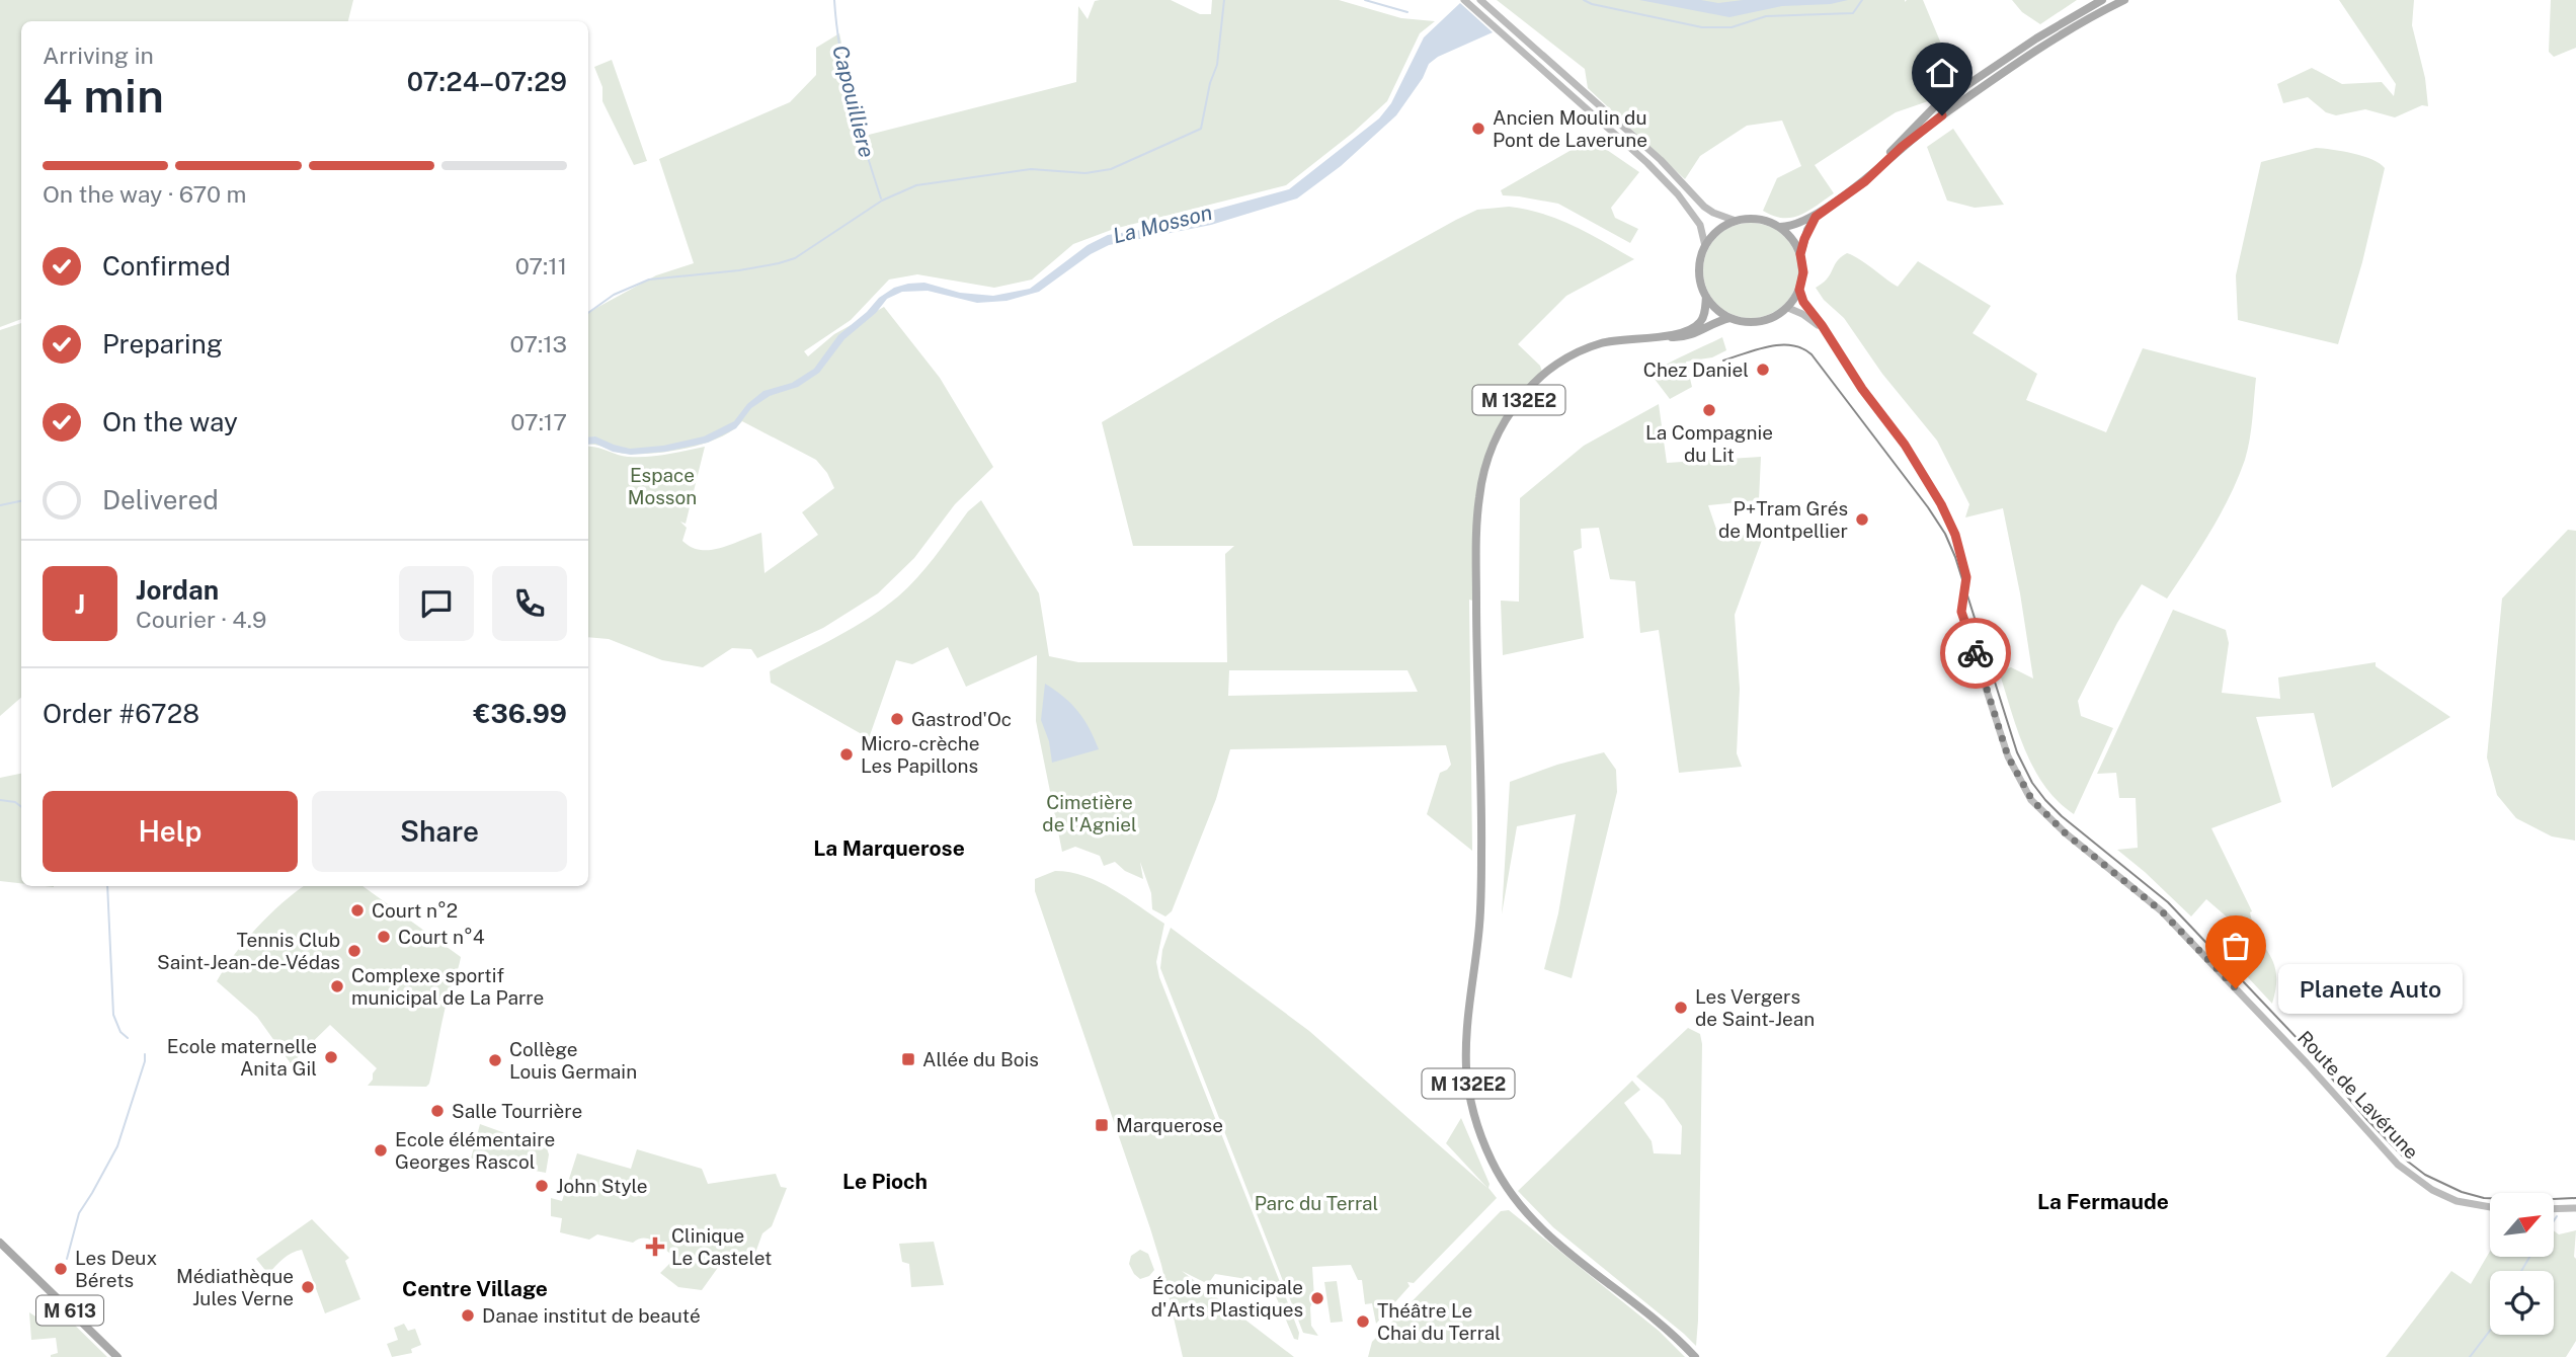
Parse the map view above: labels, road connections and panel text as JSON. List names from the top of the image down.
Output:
{
  "streets": {
    "main road": ["M 132E2", "Route de Lavérune", "M 613"]
  },
  "crossings": [
    ["M 132E2", "Route de Lavérune"]
  ],
  "districts": [
    "La Marquerose",
    "Le Pioch",
    "La Fermaude",
    "Centre Village"
  ],
  "water": ["Capouilliere", "La Mosson"],
  "parks": ["Espace Mosson", "Cimetière de l'Agniel", "Parc du Terral"],
  "places": {
    "other": [
      "Ancien Moulin du Pont de Laverune",
      "Chez Daniel",
      "La Compagnie du Lit",
      "P+Tram Grés de Montpellier",
      "Gastrod'Oc",
      "Micro-crèche Les Papillons",
      "Court n°2",
      "Court n°4",
      "Tennis Club Saint-Jean-de-Védas",
      "Complexe sportif municipal de La Parre",
      "Planete Auto",
      "Les Vergers de Saint-Jean",
      "Ecole maternelle Anita Gil",
      "Collège Louis Germain",
      "Salle Tourrière",
      "Ecole élémentaire Georges Rascol",
      "John Style",
      "Les Deux Bérets",
      "Médiathèque Jules Verne",
      "École municipale d'Arts Plastiques",
      "Danae institut de beauté",
      "Théâtre Le Chai du Terral"
    ],
    "transit": ["Allée du Bois", "Marquerose"],
    "health": ["Clinique Le Castelet"]
  },
  "north": "top right",
  "page": {
    "heading": ["4 min", "Arriving in", "07:24–07:29"],
    "panel": [
      "Jordan",
      "Courier · 4.9",
      "Order #6728",
      "€36.99"
    ],
    "bar": "On the way · 670 m",
    "list": [
      ["Confirmed", "07:11"],
      ["Preparing", "07:13"],
      ["On the way", "07:17"],
      "Delivered"
    ],
    "round": "J",
    "buttons": ["Help", "Share"],
    "bubble": "Planete Auto"
  }
}
